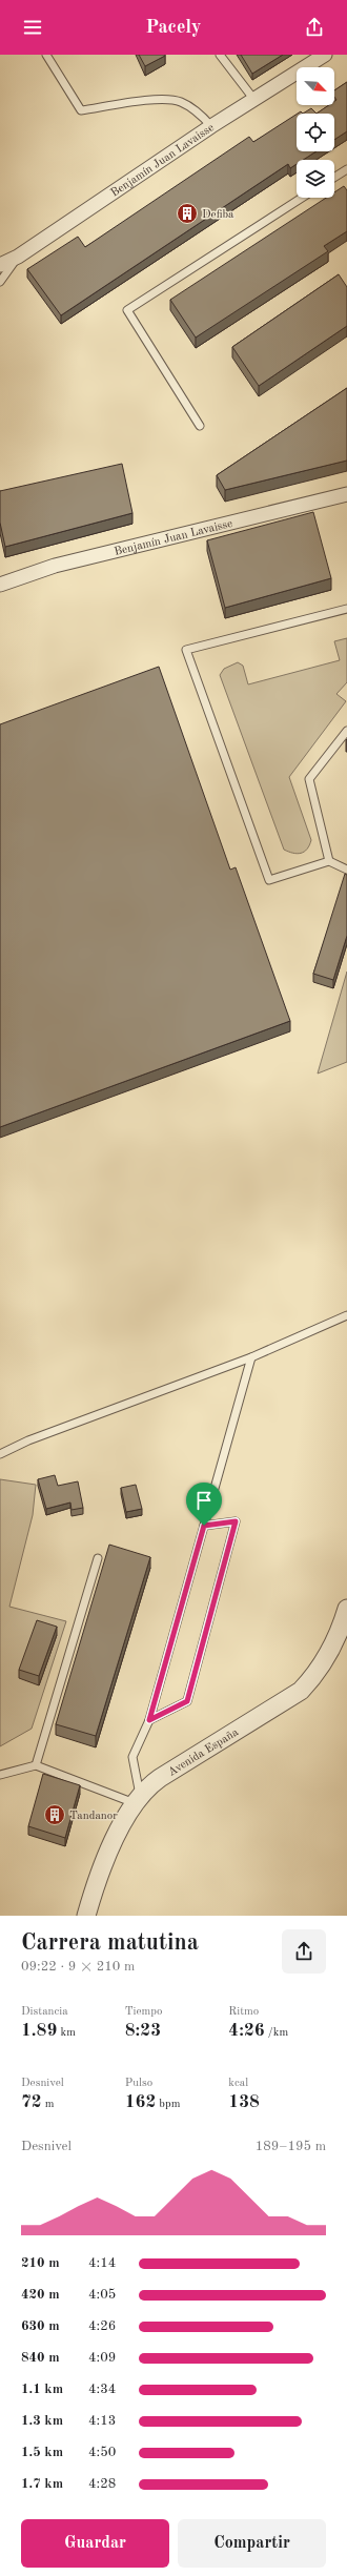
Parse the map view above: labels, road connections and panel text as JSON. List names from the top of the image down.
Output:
{
  "streets": {
    "street": ["Benjamín Juan Lavaisse", "Avenida España"]
  },
  "places": {
    "building": ["Defiba", "Tandanor"]
  },
  "north": "bottom right",
  "page": {
    "header": "Pacely",
    "heading": ["Carrera matutina", "09:22 · 9 × 210 m"],
    "stats": [
      ["Distancia", "1.89 km"],
      ["Tiempo", "8:23"],
      ["Ritmo", "4:26 /km"],
      ["Desnivel", "72 m"],
      ["Pulso", "162 bpm"],
      ["kcal", "138"]
    ],
    "chart": ["Desnivel", "189–195 m"],
    "list": [
      {
        "name": "210 m",
        "note": "4:14"
      },
      {
        "name": "420 m",
        "note": "4:05"
      },
      {
        "name": "630 m",
        "note": "4:26"
      },
      {
        "name": "840 m",
        "note": "4:09"
      },
      {
        "name": "1.1 km",
        "note": "4:34"
      },
      {
        "name": "1.3 km",
        "note": "4:13"
      },
      {
        "name": "1.5 km",
        "note": "4:50"
      },
      {
        "name": "1.7 km",
        "note": "4:28"
      }
    ],
    "buttons": ["Guardar", "Compartir"]
  }
}
